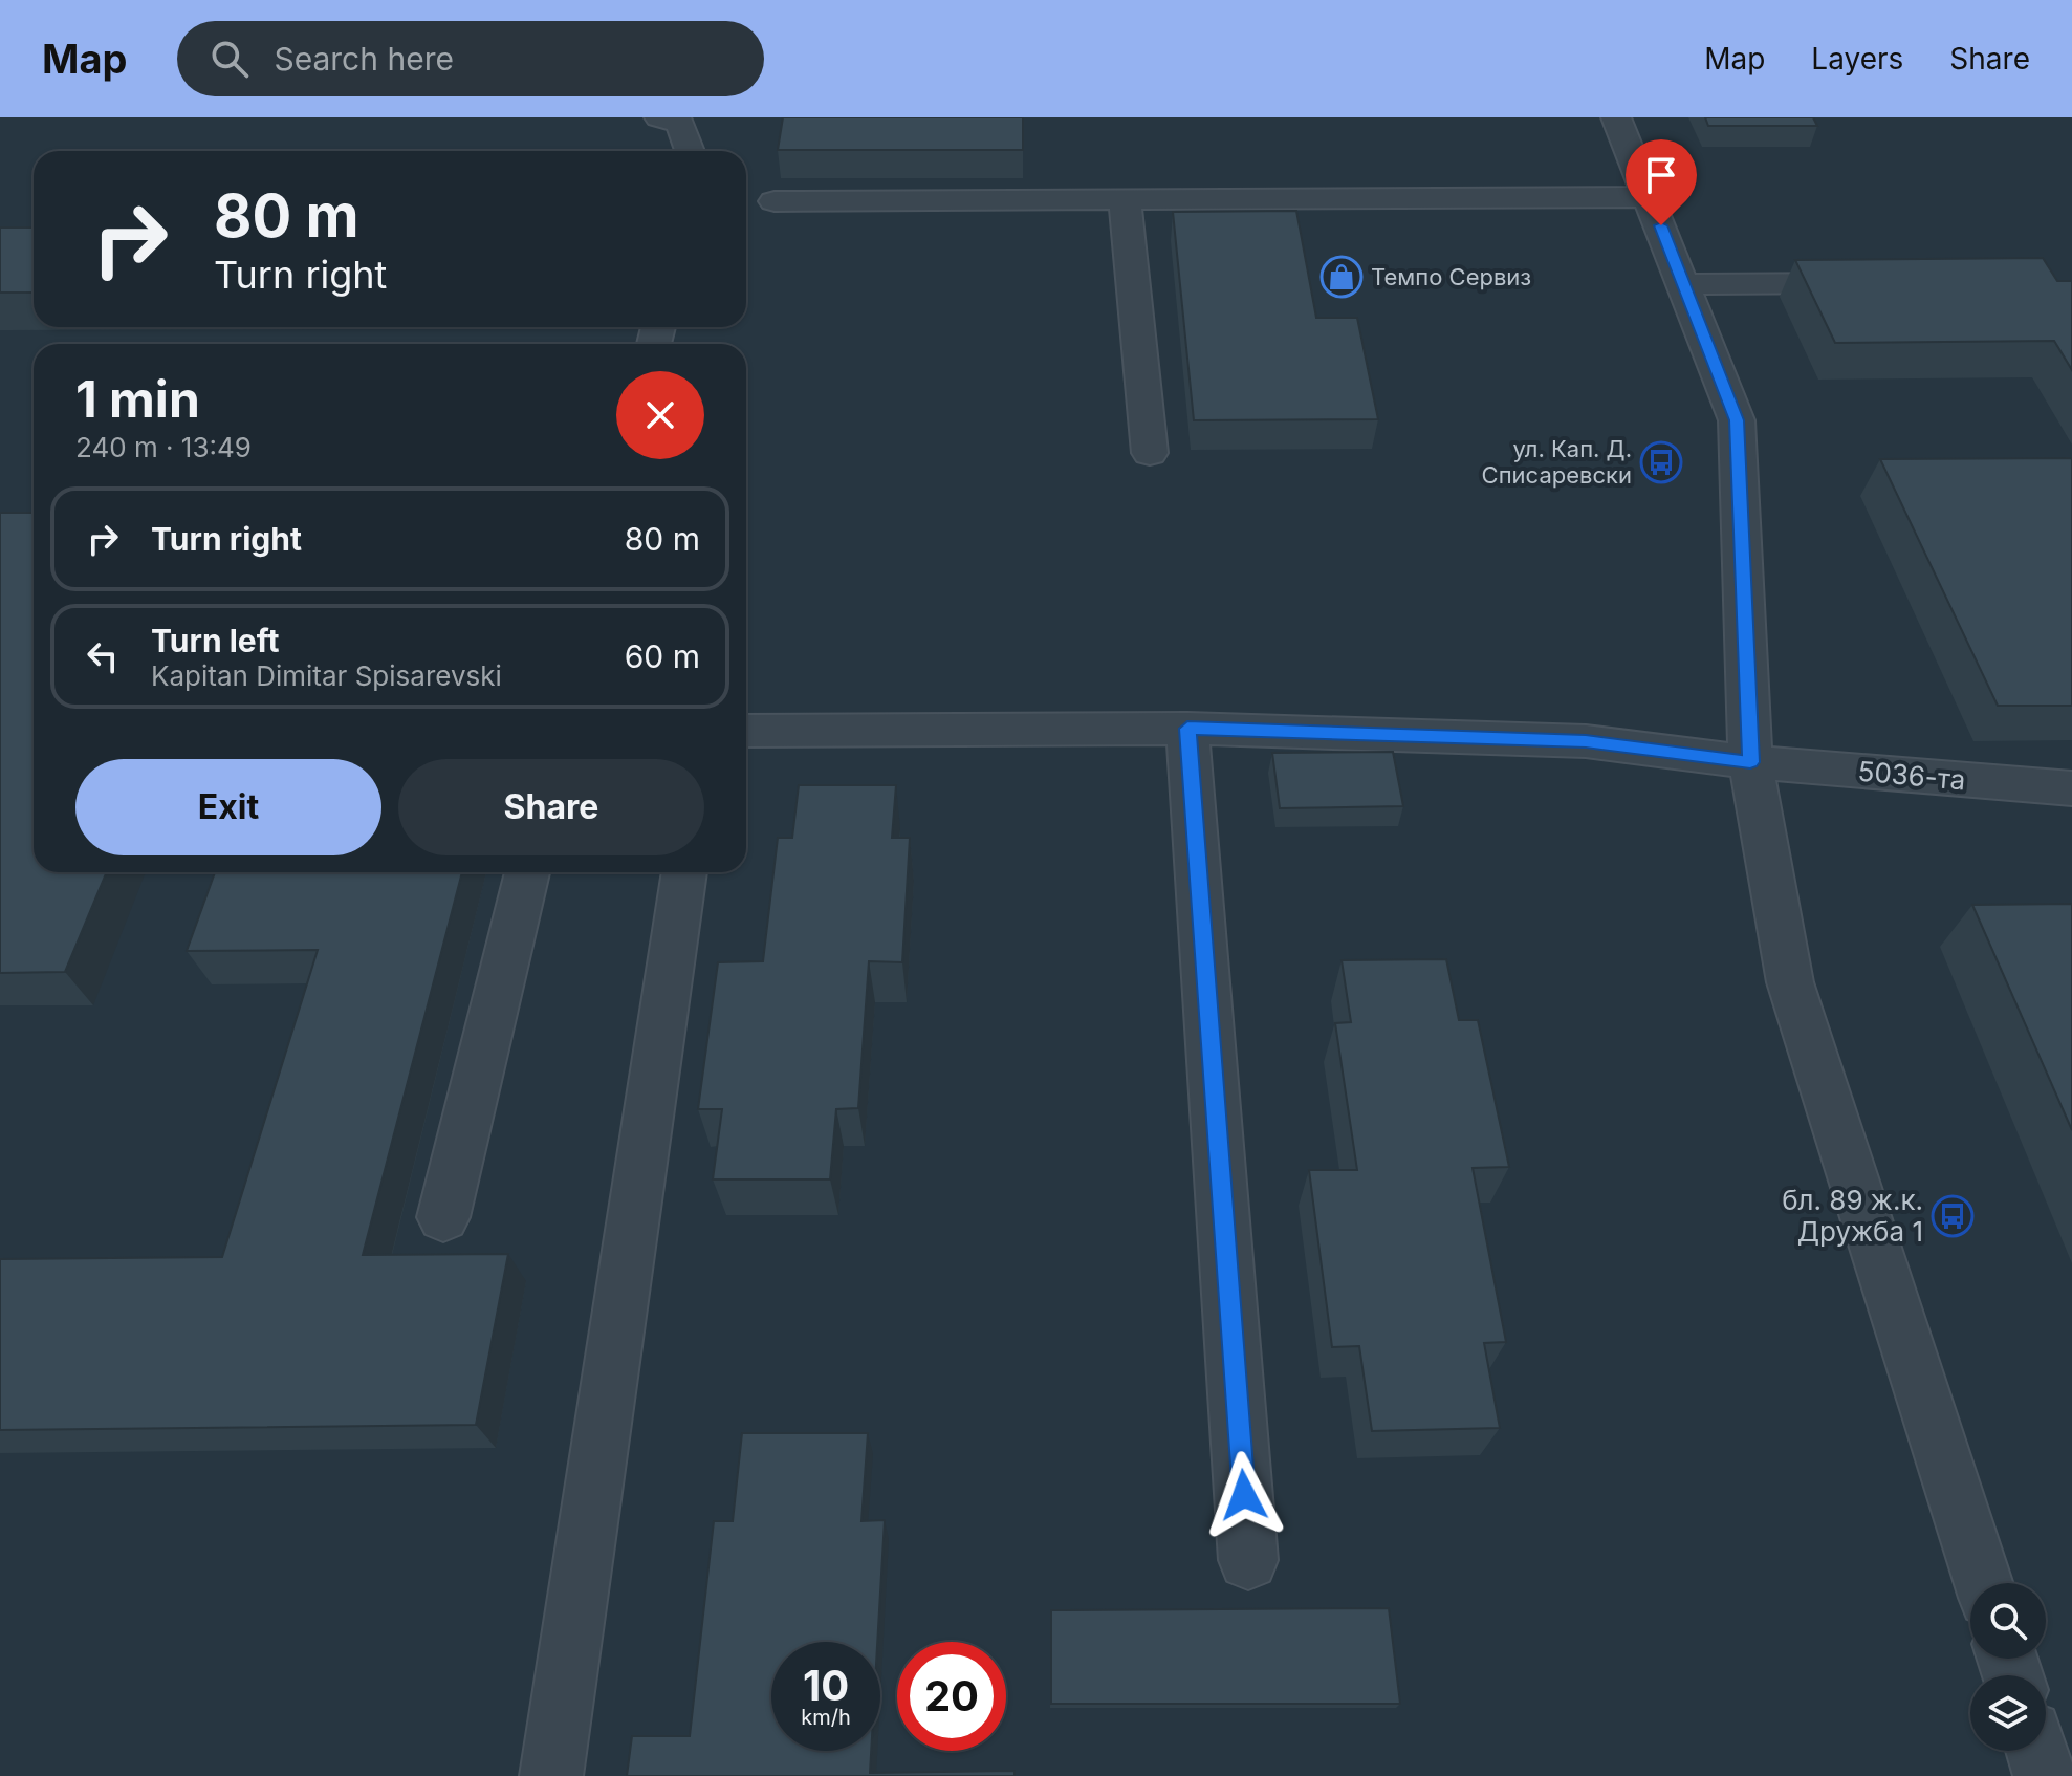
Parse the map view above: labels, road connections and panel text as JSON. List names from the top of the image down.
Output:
{
  "streets": {
    "street": ["5036-та"]
  },
  "places": {
    "shop": ["Темпо Сервиз"],
    "bus stop": ["ул. Кап. Д. Списаревски", "бл. 89 ж.к. Дружба 1"]
  },
  "page": {
    "header": "Map",
    "search": "Search here",
    "nav": ["Map", "Layers", "Share"],
    "turn": ["80 m", "Turn right"],
    "heading": ["1 min", "240 m · 13:49"],
    "list": [
      {
        "name": "Turn right",
        "value": "80 m"
      },
      {
        "name": "Turn left",
        "note": "Kapitan Dimitar Spisarevski",
        "value": "60 m"
      }
    ],
    "buttons": ["Exit", "Share"],
    "speed": "10 km/h",
    "limit": "20"
  }
}
